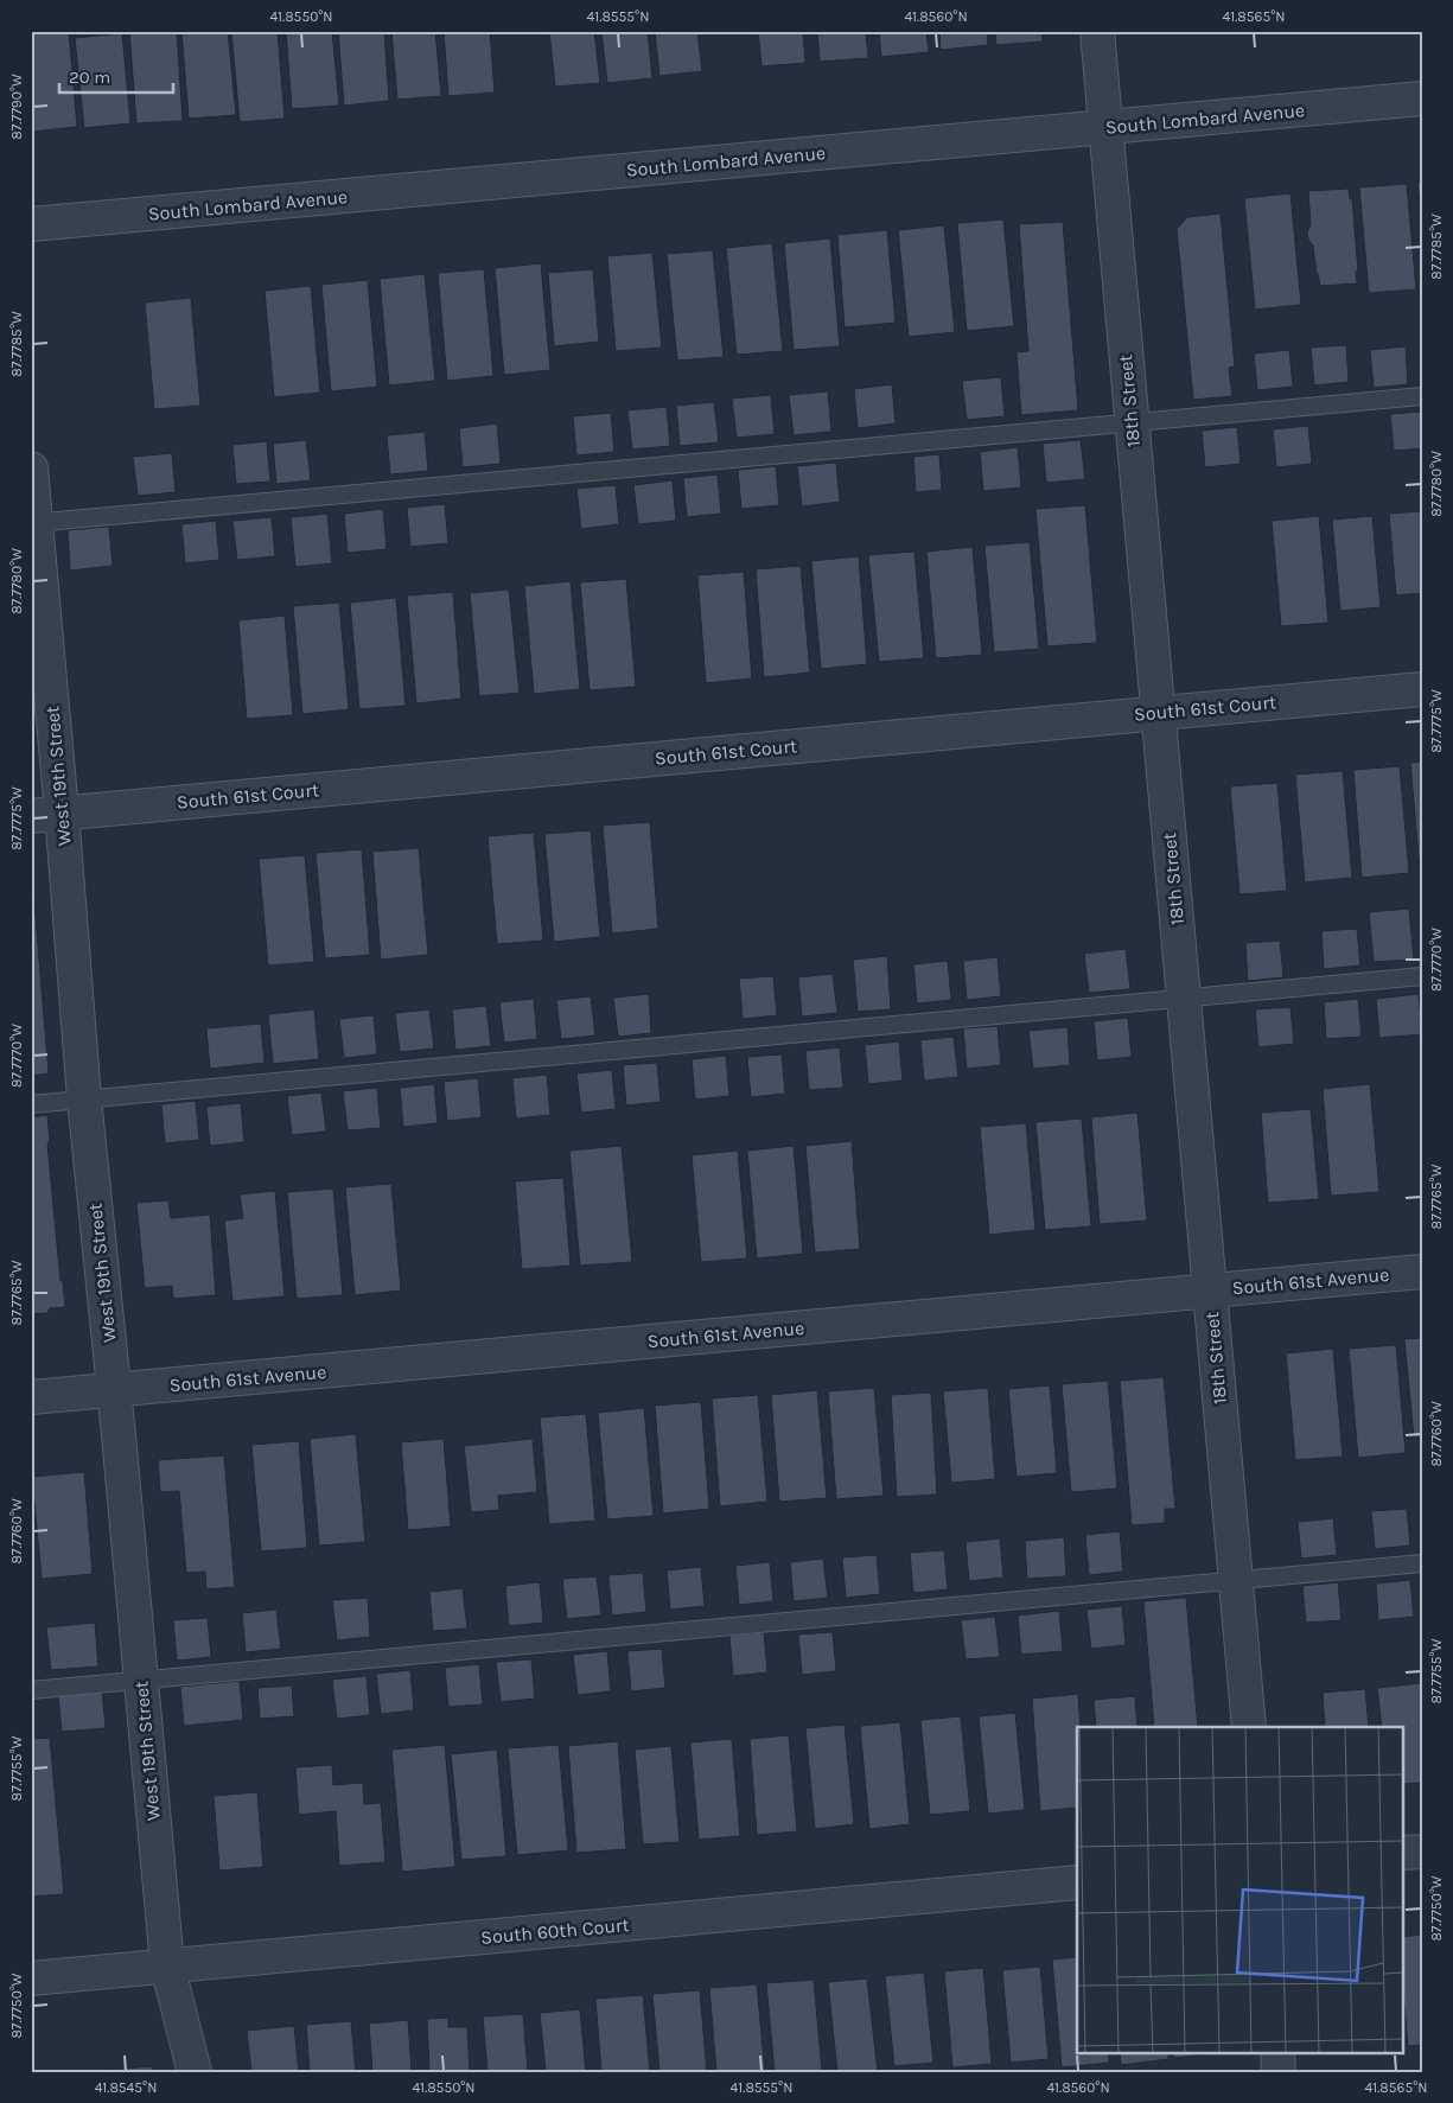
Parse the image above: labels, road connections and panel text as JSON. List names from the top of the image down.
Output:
{
  "streets": {
    "street": [
      "South Lombard Avenue",
      "18th Street",
      "South 61st Court",
      "West 19th Street",
      "South 61st Avenue",
      "South 60th Court"
    ]
  },
  "crossings": [
    ["South Lombard Avenue", "18th Street"],
    ["18th Street", "South 61st Court"],
    ["18th Street", "South 61st Avenue"],
    ["South 61st Court", "West 19th Street"],
    ["West 19th Street", "South 61st Avenue"],
    ["West 19th Street", "South 60th Court"]
  ],
  "scale_bar": "20 m",
  "coordinates": [
    "41.8550°N",
    "41.8555°N",
    "41.8560°N",
    "41.8565°N",
    "87.7790°W",
    "87.7785°W",
    "87.7780°W",
    "87.7775°W",
    "87.7770°W",
    "87.7765°W",
    "87.7760°W",
    "87.7755°W",
    "87.7750°W",
    "41.8545°N"
  ]
}
